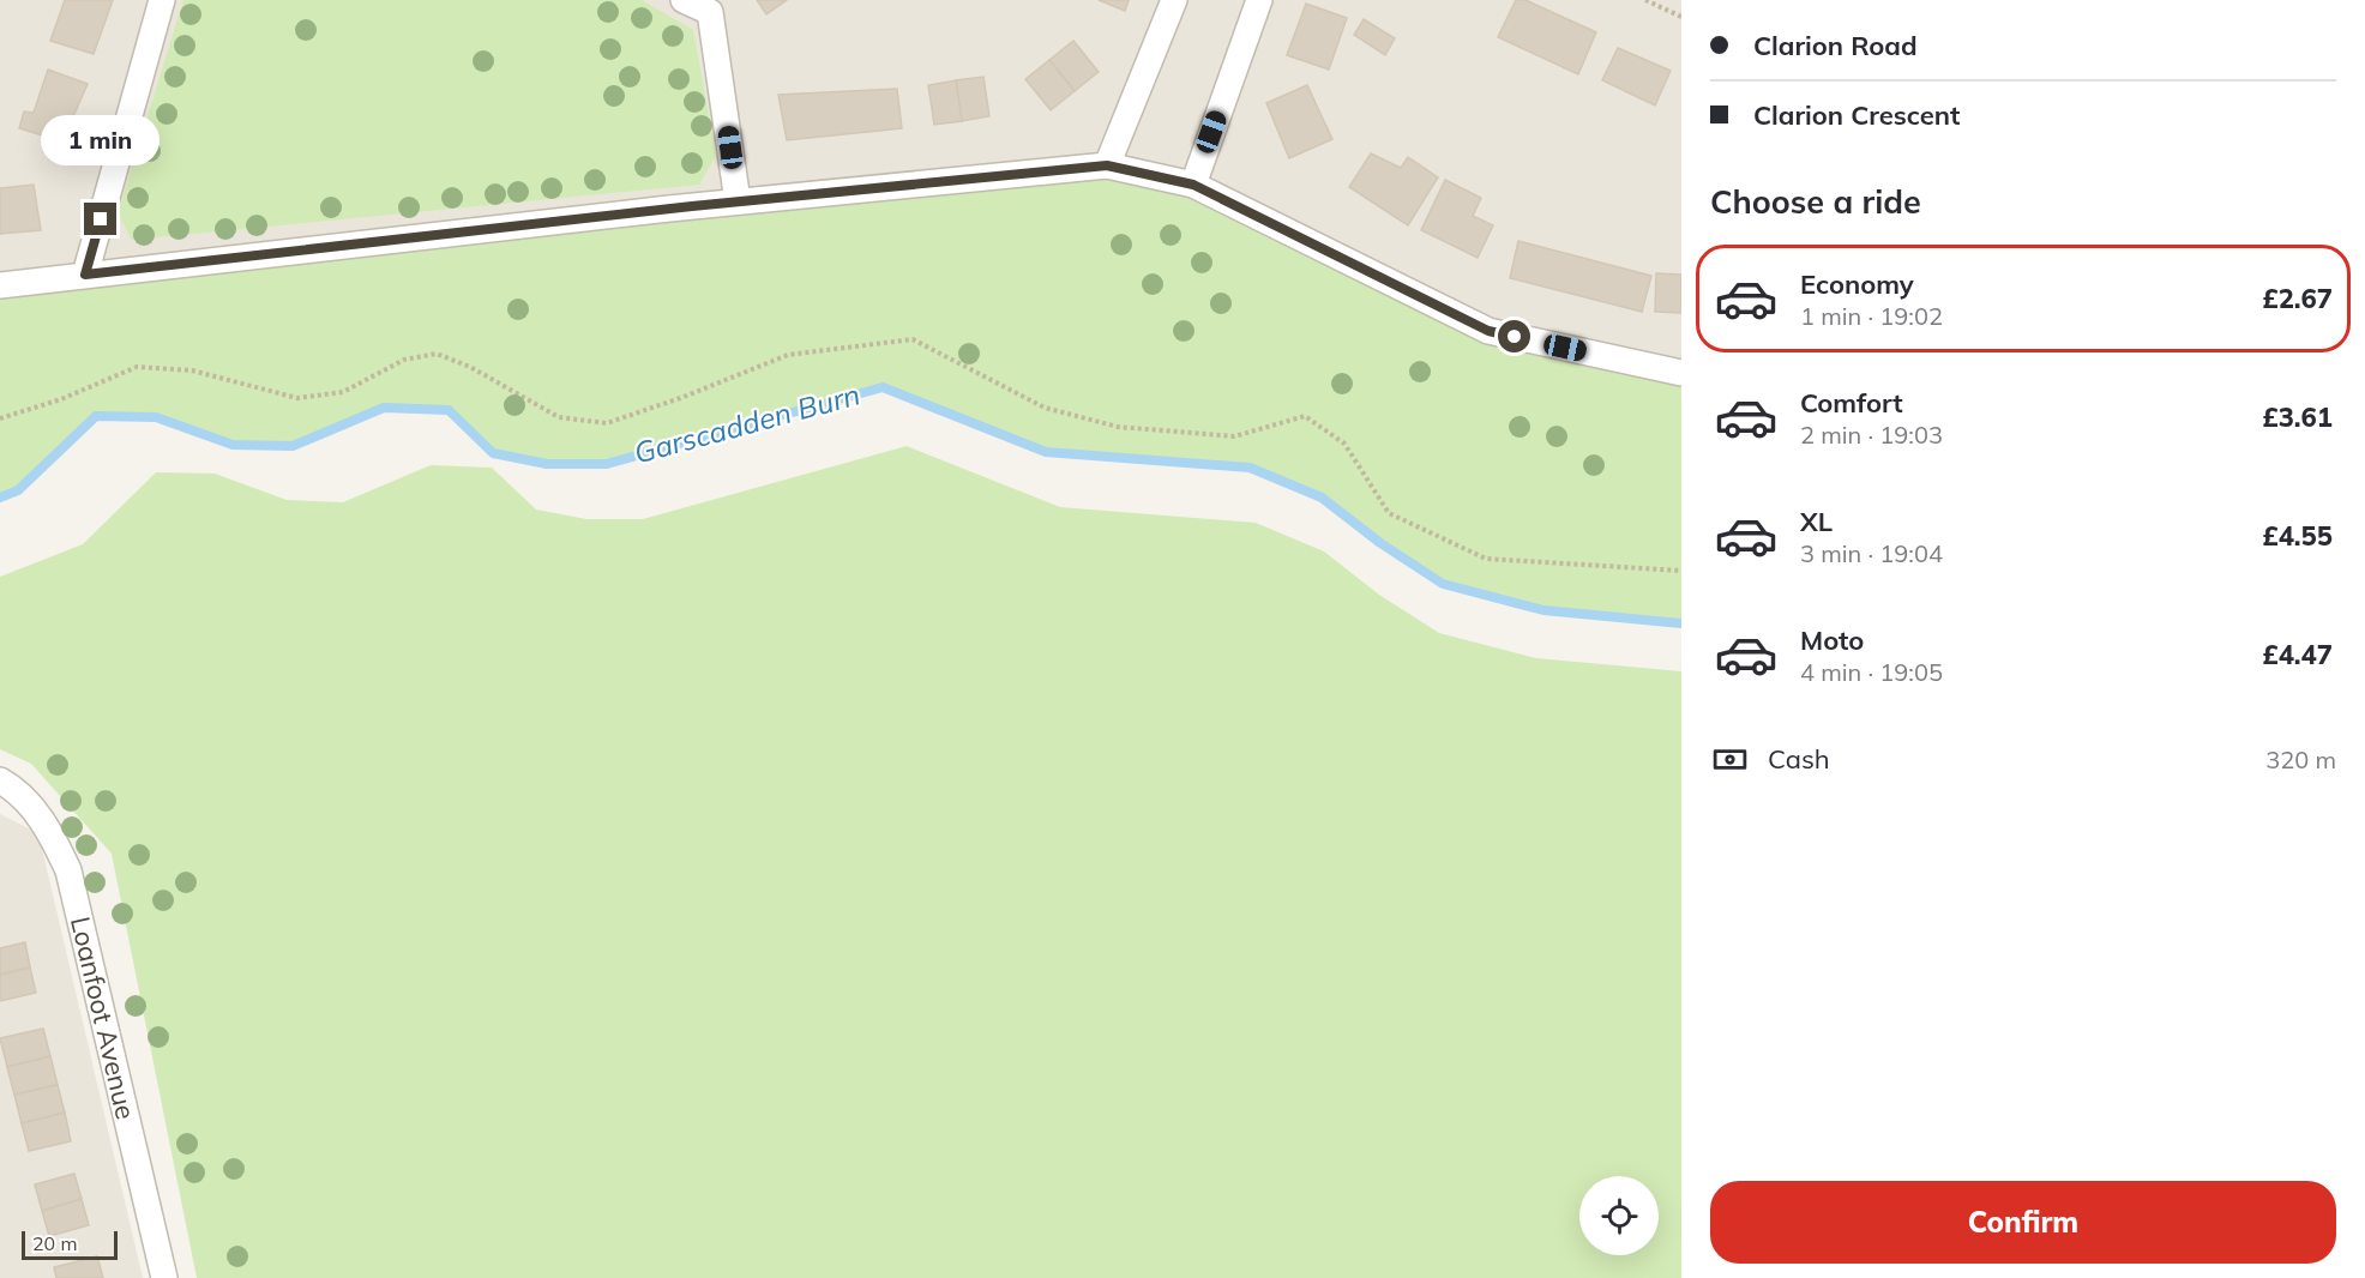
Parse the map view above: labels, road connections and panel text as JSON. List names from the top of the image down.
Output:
{
  "streets": {
    "street": ["Loanfoot Avenue"]
  },
  "water": ["Garscadden Burn"],
  "scale_bar": "20 m",
  "page": {
    "banner": ["Clarion Road", "Clarion Crescent"],
    "bubble": "1 min",
    "heading": "Choose a ride",
    "list": [
      {
        "name": "Economy",
        "note": "1 min · 19:02",
        "value": "£2.67"
      },
      {
        "name": "Comfort",
        "note": "2 min · 19:03",
        "value": "£3.61"
      },
      {
        "name": "XL",
        "note": "3 min · 19:04",
        "value": "£4.55"
      },
      {
        "name": "Moto",
        "note": "4 min · 19:05",
        "value": "£4.47"
      }
    ],
    "pay": ["Cash", "320 m"],
    "buttons": "Confirm",
    "scale": "20 m"
  }
}
